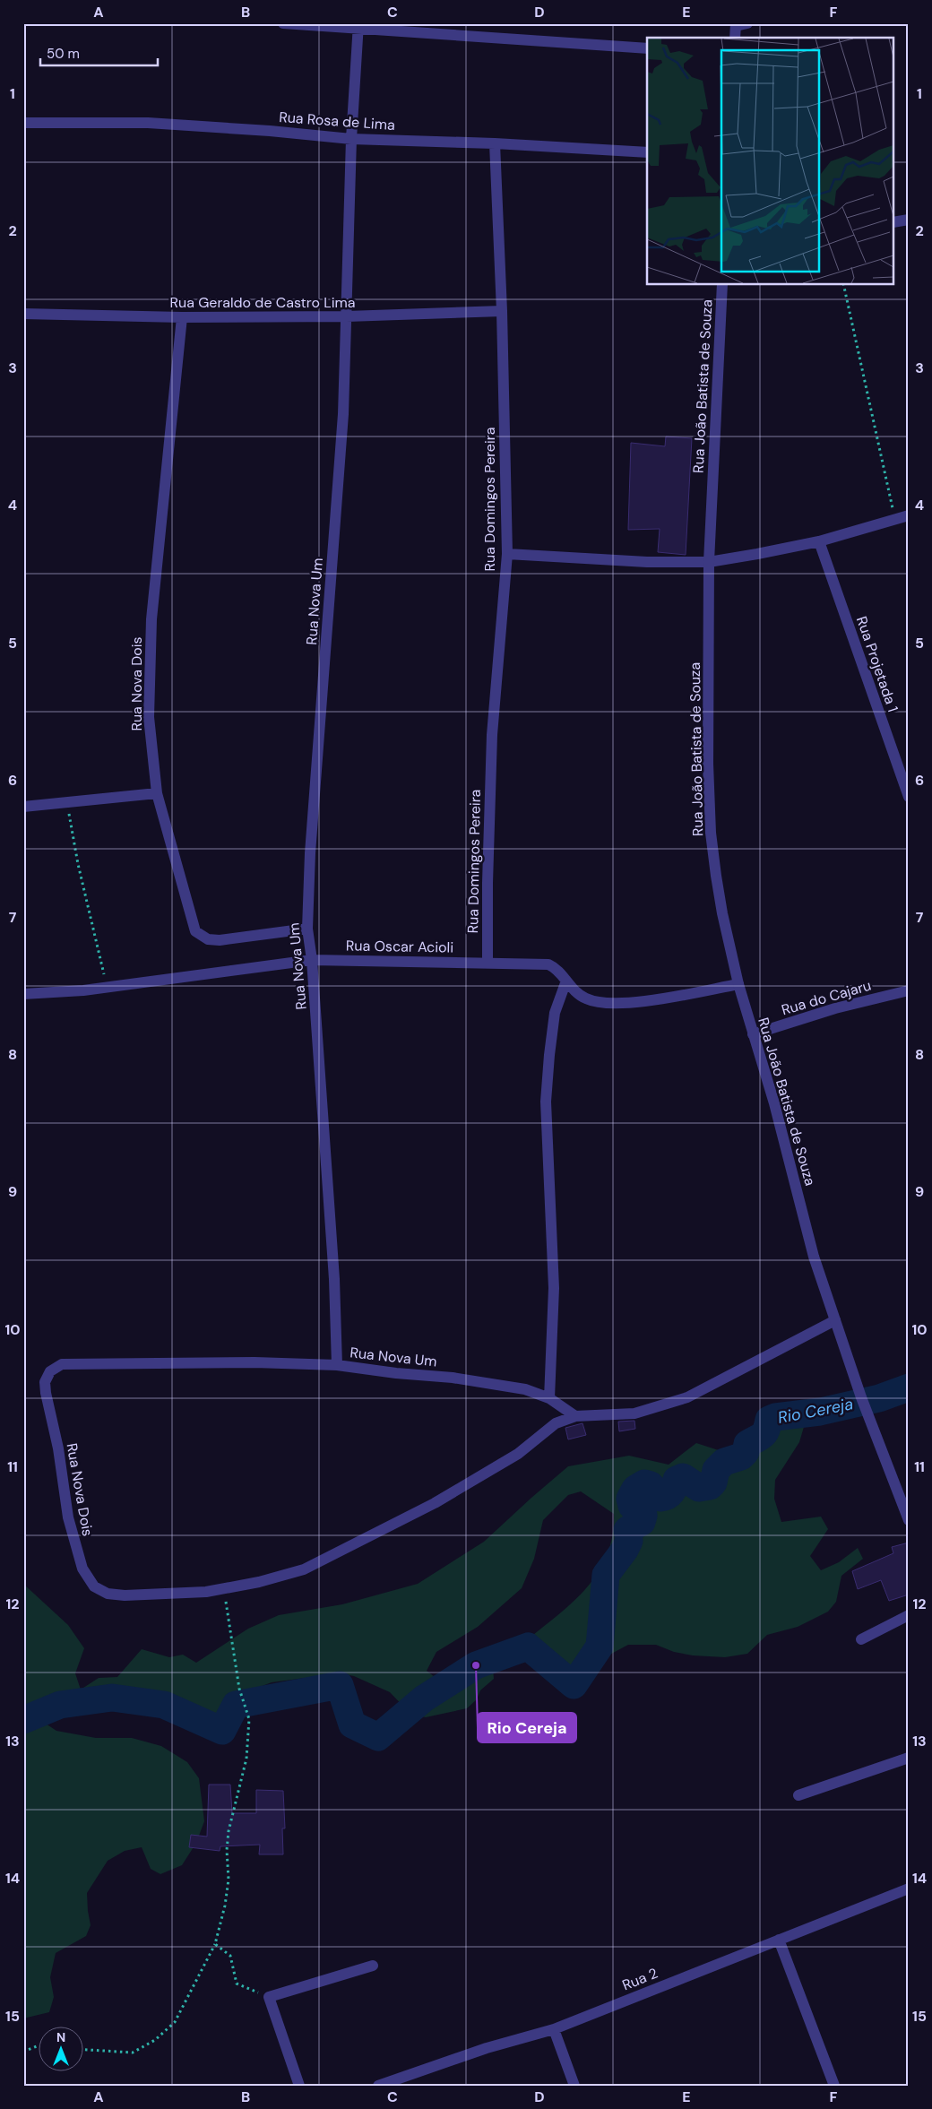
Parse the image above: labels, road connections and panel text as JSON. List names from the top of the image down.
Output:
{
  "streets": {
    "street": [
      "Rua Rosa de Lima",
      "Rua Geraldo de Castro Lima",
      "Rua João Batista de Souza",
      "Rua Domingos Pereira",
      "Rua Nova Um",
      "Rua Projetada 1",
      "Rua Nova Dois",
      "Rua Oscar Acioli",
      "Rua do Cajaru",
      "Rua 2"
    ]
  },
  "crossings": [
    ["Rua Rosa de Lima", "Rua Domingos Pereira"],
    ["Rua Rosa de Lima", "Rua Nova Um"],
    ["Rua Geraldo de Castro Lima", "Rua Domingos Pereira"],
    ["Rua Geraldo de Castro Lima", "Rua Nova Um"],
    ["Rua Geraldo de Castro Lima", "Rua Nova Dois"],
    ["Rua João Batista de Souza", "Rua Oscar Acioli"],
    ["Rua João Batista de Souza", "Rua do Cajaru"],
    ["Rua Domingos Pereira", "Rua Oscar Acioli"],
    ["Rua Nova Um", "Rua Nova Dois"],
    ["Rua Nova Um", "Rua Oscar Acioli"]
  ],
  "water": ["Rio Cereja"],
  "places": ["Rio Cereja"],
  "scale_bar": "50 m",
  "north": "top",
  "grid": {
    "columns": [
      "A",
      "B",
      "C",
      "D",
      "E",
      "F"
    ],
    "rows": [
      "1",
      "2",
      "3",
      "4",
      "5",
      "6",
      "7",
      "8",
      "9",
      "10",
      "11",
      "12",
      "13",
      "14",
      "15"
    ]
  }
}
